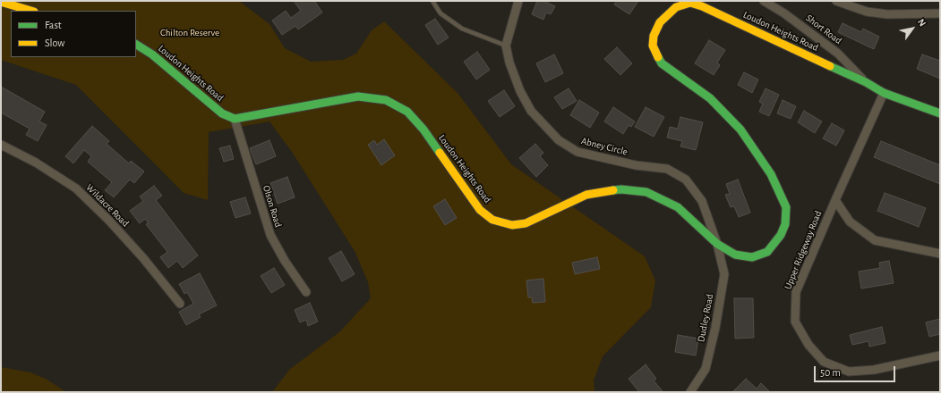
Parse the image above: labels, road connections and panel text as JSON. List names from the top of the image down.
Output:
{
  "streets": {
    "street": [
      "Short Road",
      "Loudon Heights Road",
      "Abney Circle",
      "Wildacre Road",
      "Olson Road",
      "Upper Ridgeway Road",
      "Dudley Road"
    ]
  },
  "crossings": [
    ["Short Road", "Loudon Heights Road"],
    ["Loudon Heights Road", "Abney Circle"],
    ["Loudon Heights Road", "Olson Road"],
    ["Loudon Heights Road", "Upper Ridgeway Road"],
    ["Loudon Heights Road", "Dudley Road"],
    ["Abney Circle", "Dudley Road"]
  ],
  "parks": ["Chilton Reserve"],
  "legend": ["Fast", "Slow"],
  "scale_bar": "50 m",
  "north": "top right"
}
